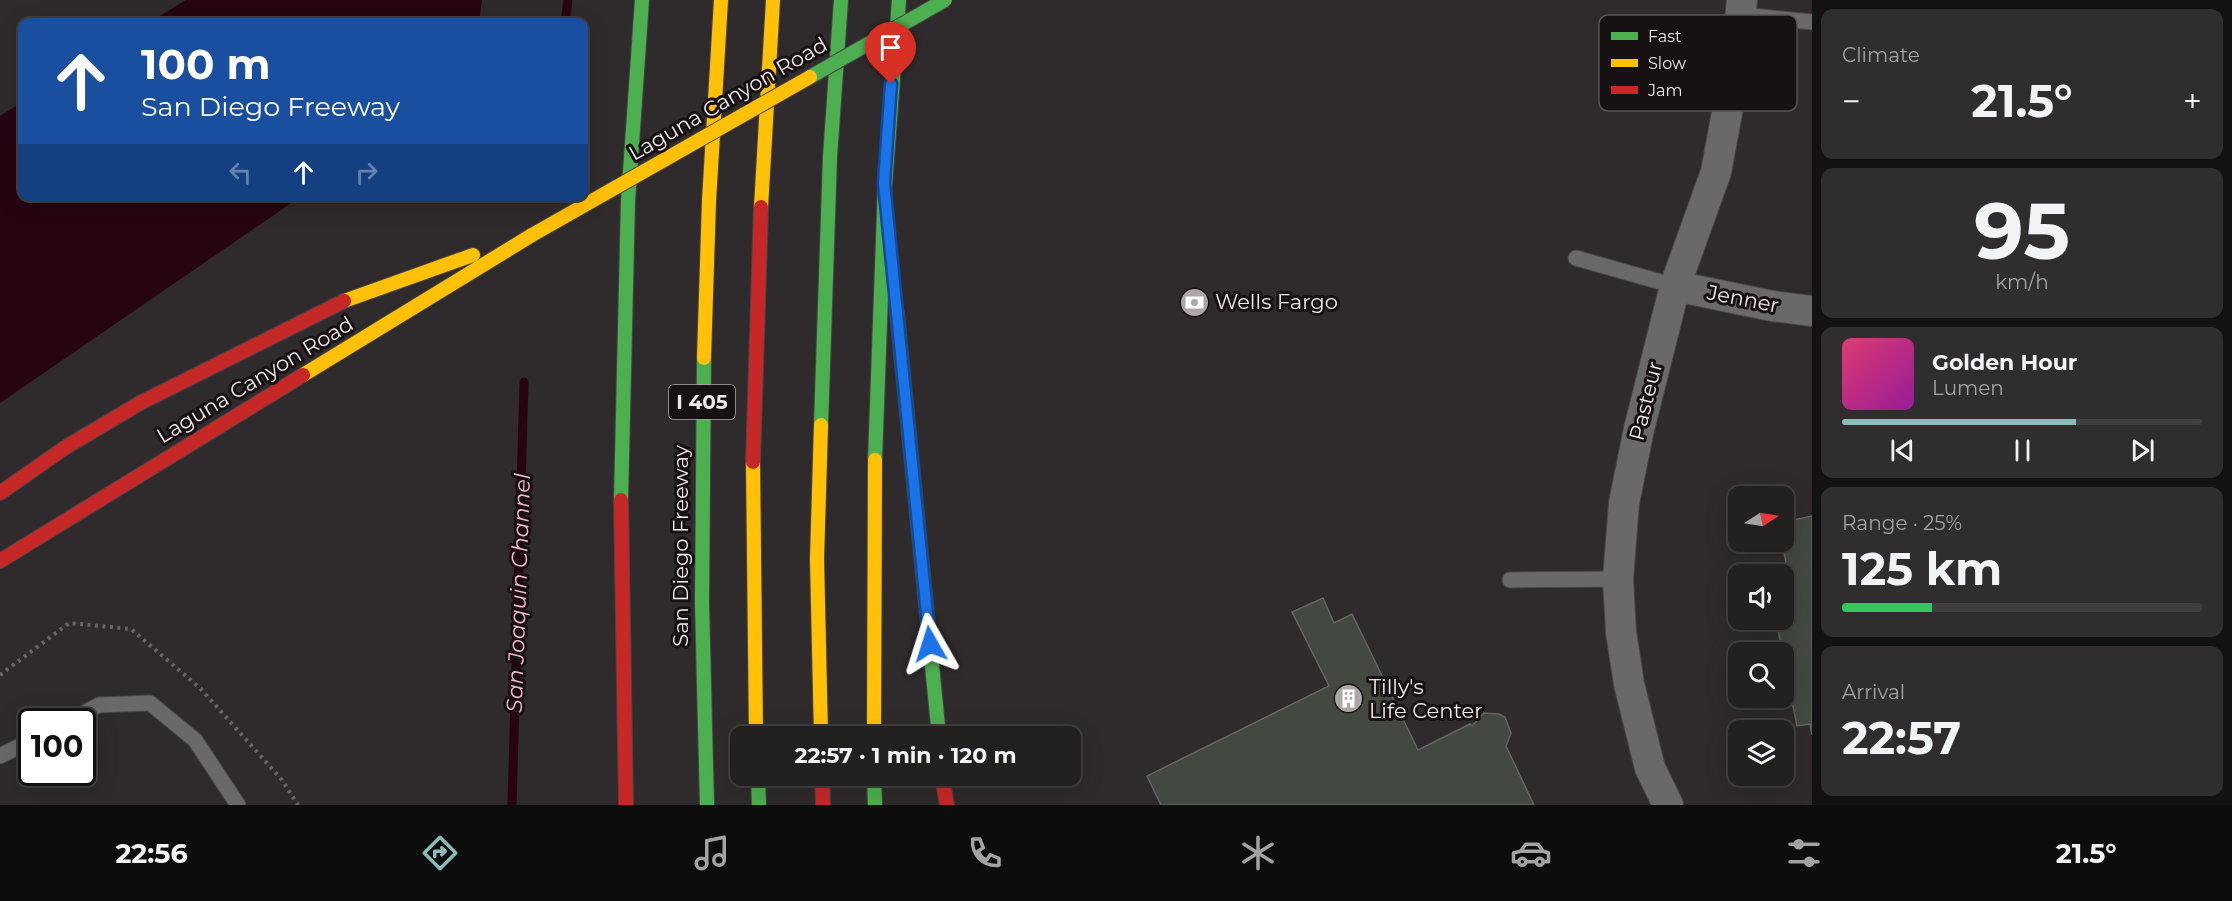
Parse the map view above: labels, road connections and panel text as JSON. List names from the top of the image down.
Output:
{
  "streets": {
    "main road": ["Laguna Canyon Road", "I 405", "San Diego Freeway"],
    "street": ["Jenner", "Pasteur"]
  },
  "crossings": [
    ["Jenner", "Pasteur"]
  ],
  "water": ["San Joaquin Channel"],
  "places": {
    "bank": ["Wells Fargo"],
    "building": ["Tilly's Life Center"]
  },
  "legend": ["Fast", "Slow", "Jam"],
  "north": "right",
  "page": {
    "tile": [
      "Climate",
      ["95", "km/h"],
      ["Range · 25%", "125 km"],
      ["Arrival", "22:57"]
    ],
    "turn": ["100 m", "San Diego Freeway"],
    "heat": ["−", "21.5°", "+"],
    "song": ["Golden Hour", "Lumen"],
    "limit": "100",
    "trip": "22:57 · 1 min · 120 m",
    "tabs": ["22:56", "21.5°"]
  }
}
